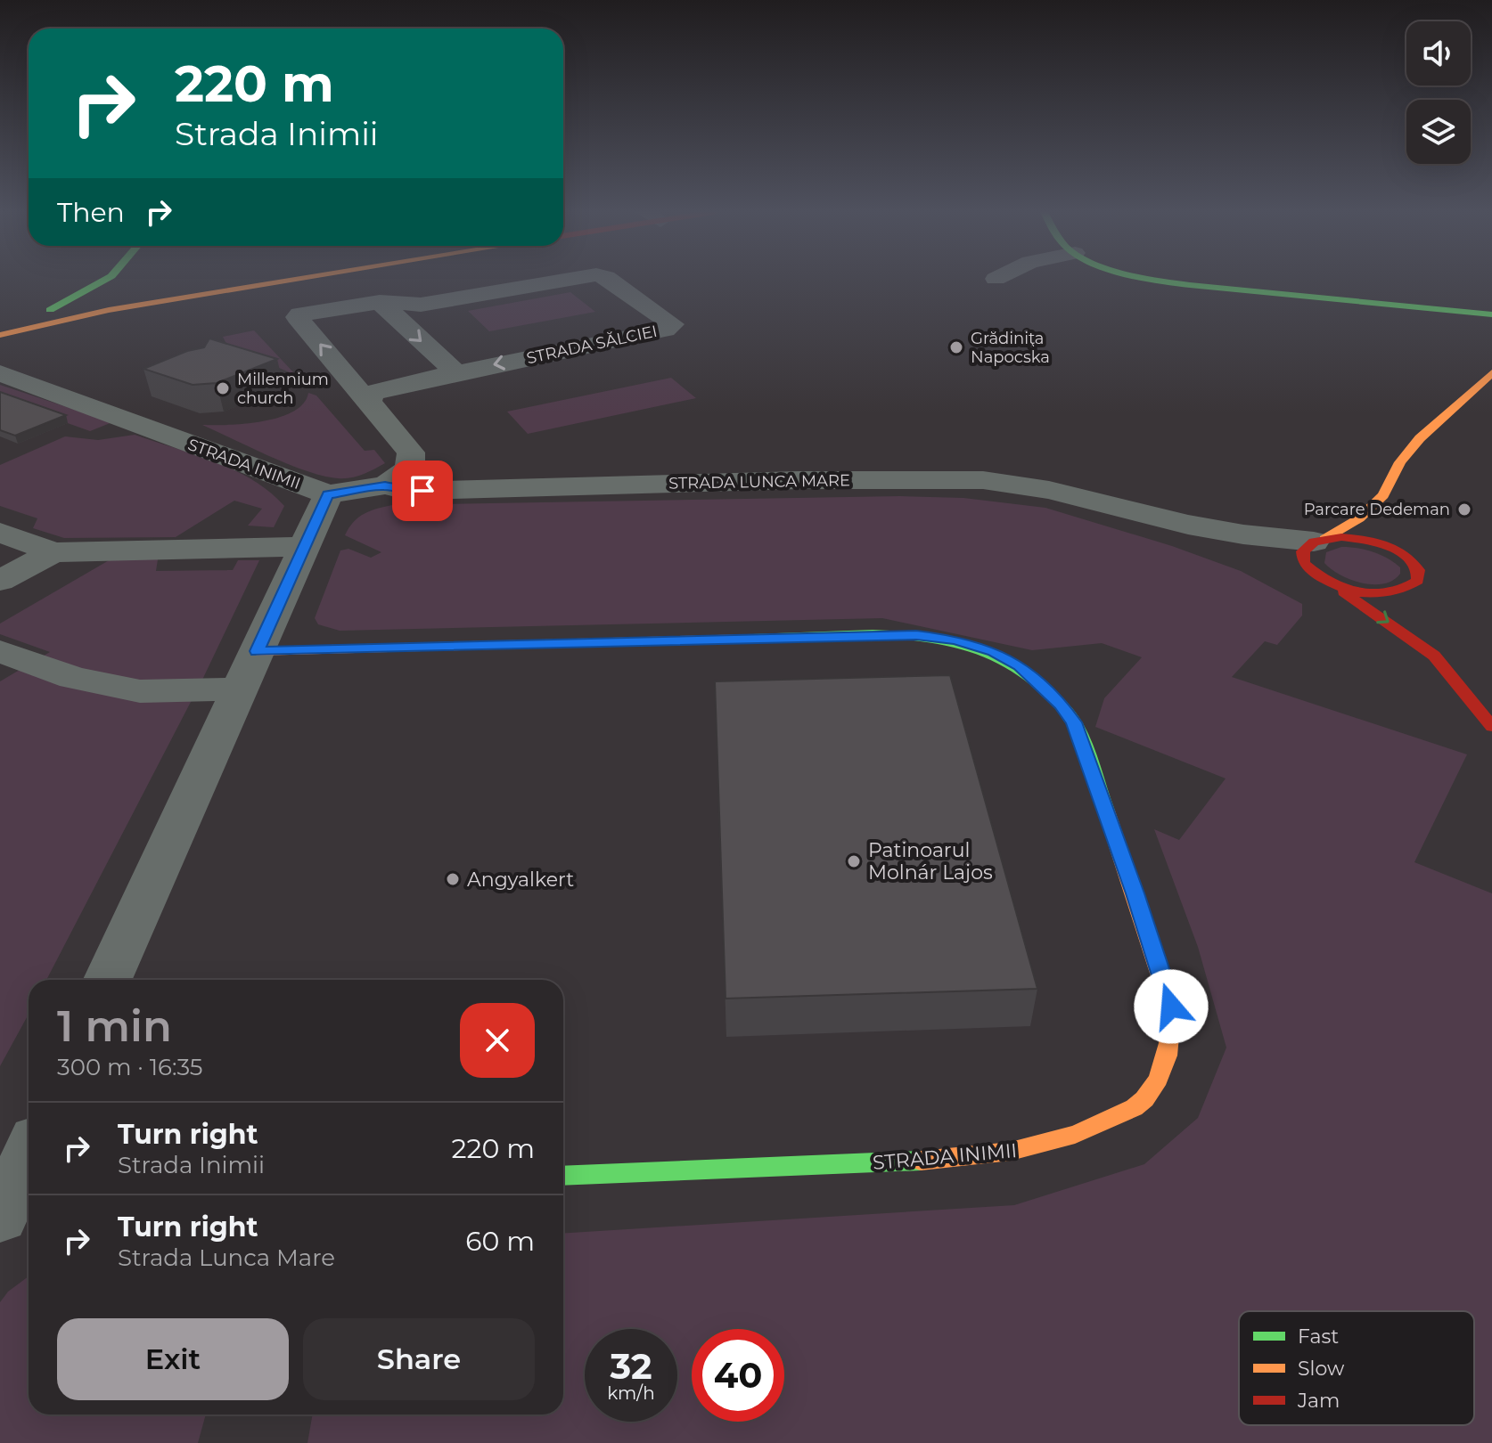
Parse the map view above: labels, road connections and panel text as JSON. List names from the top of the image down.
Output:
{
  "streets": {
    "main road": ["STRADA INIMII", "STRADA LUNCA MARE"],
    "street": ["STRADA SĂLCIEI"]
  },
  "crossings": [
    ["STRADA SĂLCIEI", "STRADA LUNCA MARE"],
    ["STRADA INIMII", "STRADA LUNCA MARE"]
  ],
  "places": [
    "Grădiniţa Napocska",
    "Millennium church",
    "Parcare Dedeman",
    "Patinoarul Molnár Lajos",
    "Angyalkert"
  ],
  "legend": ["Fast", "Slow", "Jam"],
  "page": {
    "turn": ["220 m", "Strada Inimii"],
    "then": "Then",
    "heading": ["1 min", "300 m · 16:35"],
    "list": [
      {
        "name": "Turn right",
        "note": "Strada Inimii",
        "value": "220 m"
      },
      {
        "name": "Turn right",
        "note": "Strada Lunca Mare",
        "value": "60 m"
      }
    ],
    "buttons": ["Exit", "Share"],
    "speed": "32 km/h",
    "limit": "40"
  }
}
